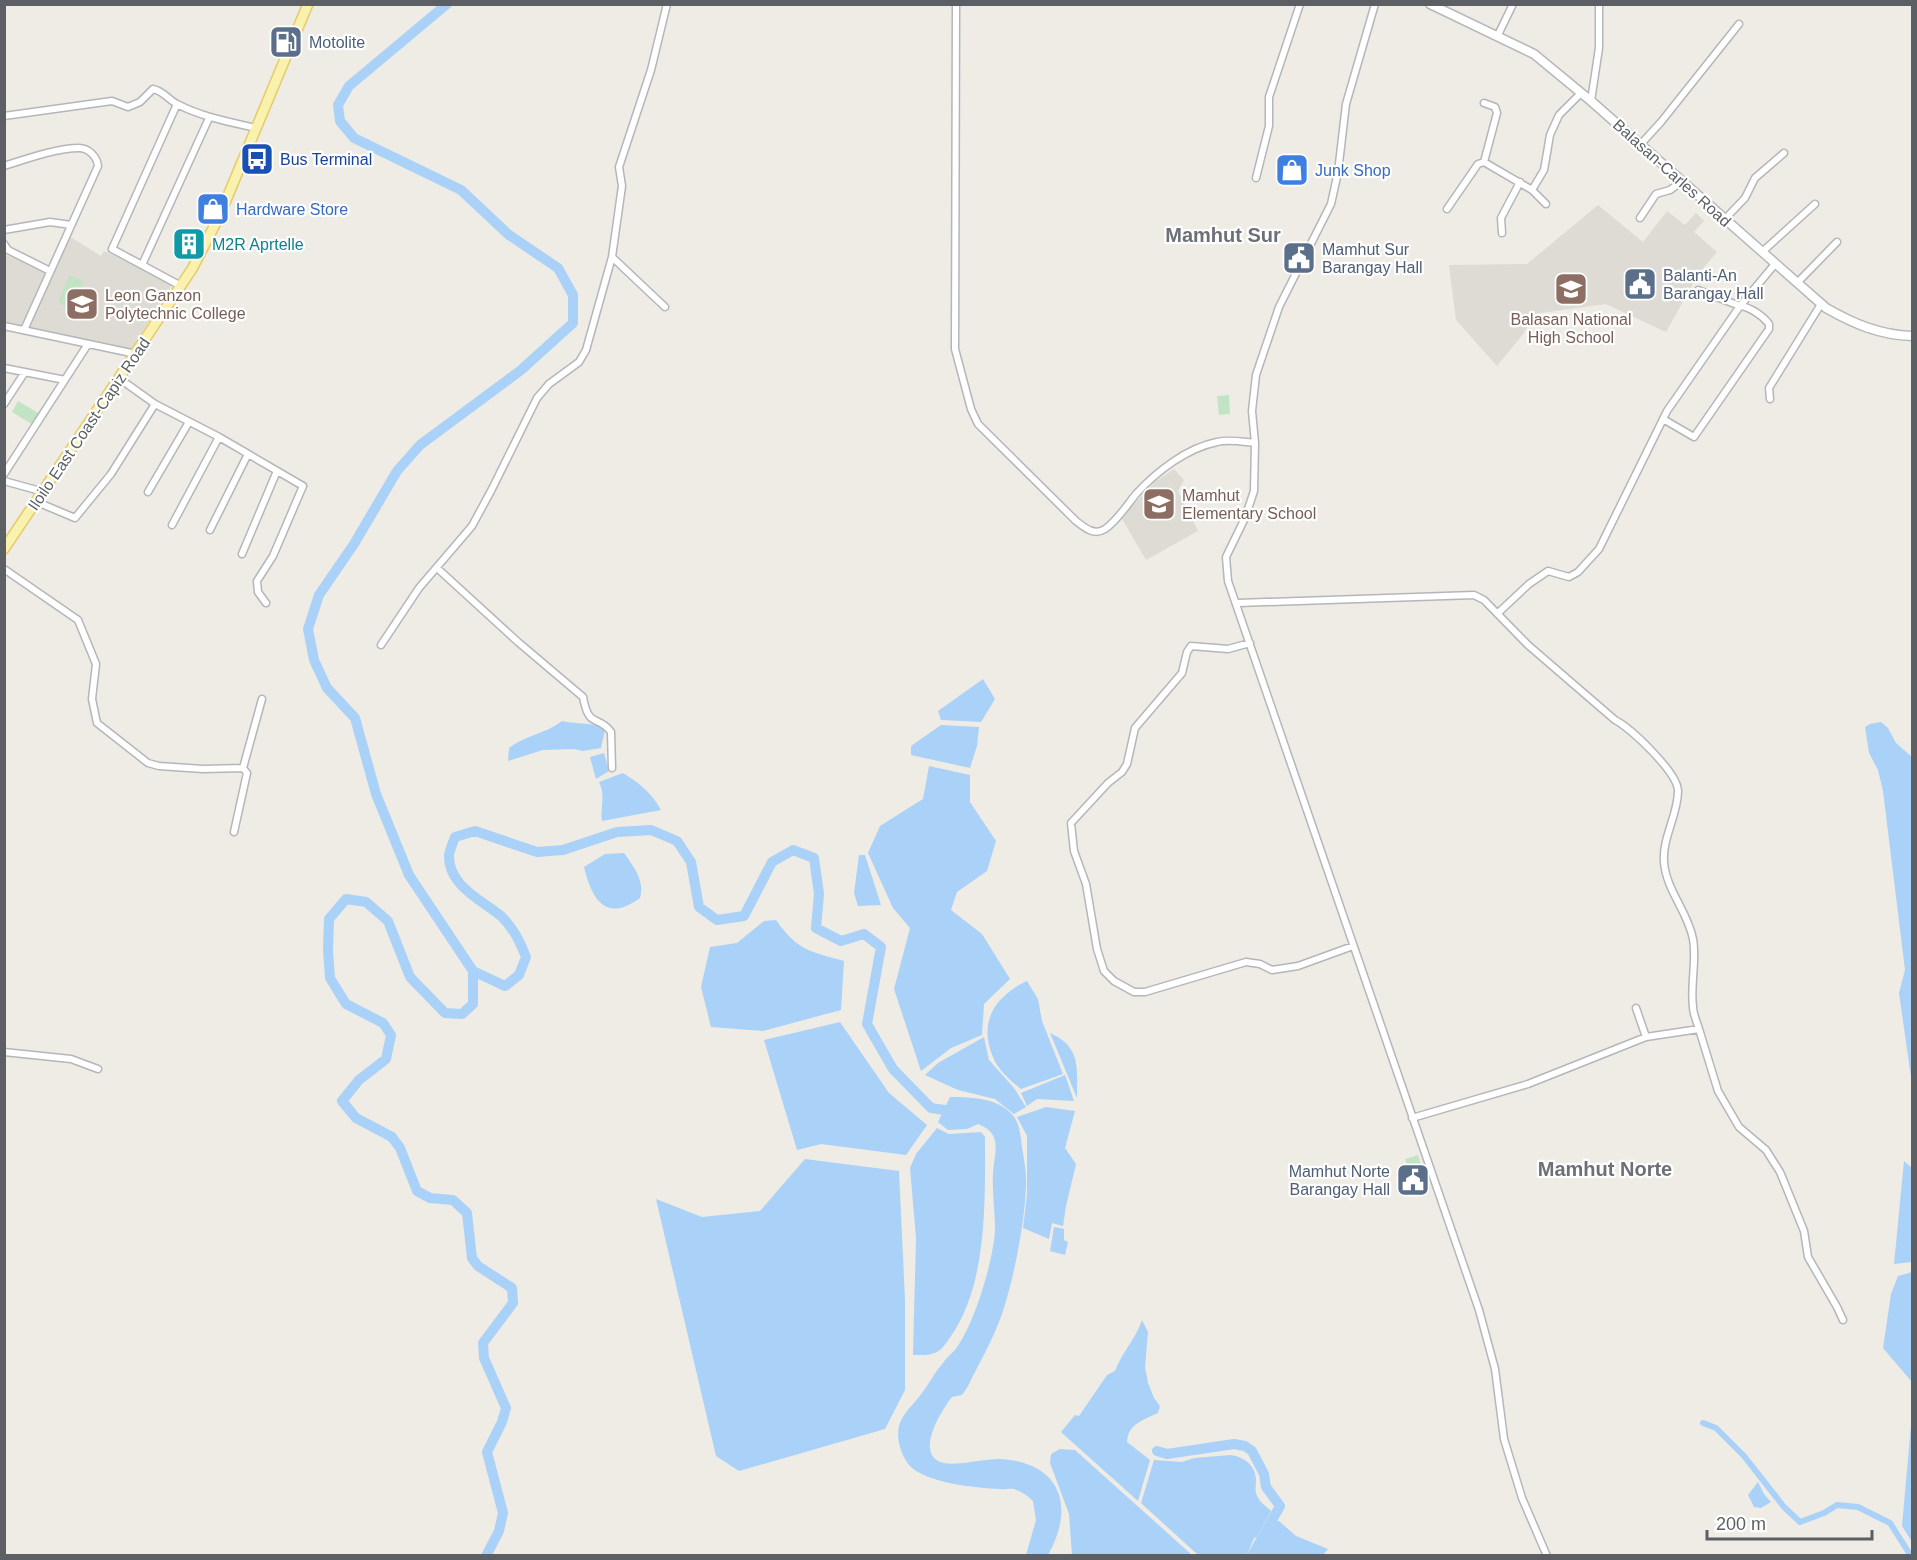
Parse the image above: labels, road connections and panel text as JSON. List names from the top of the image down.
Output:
{
  "streets": {
    "main road": ["Balasan-Carles Road", "Iloilo East Coast-Capiz Road"]
  },
  "districts": ["Mamhut Sur", "Mamhut Norte"],
  "places": {
    "fuel station": ["Motolite"],
    "bus stop": ["Bus Terminal"],
    "shop": ["Junk Shop", "Hardware Store"],
    "building": ["M2R Aprtelle"],
    "public building": ["Mamhut Sur Barangay Hall", "Balanti-An Barangay Hall", "Mamhut Norte Barangay Hall"],
    "school or university": ["Balasan National High School", "Leon Ganzon Polytechnic College", "Mamhut Elementary School"]
  },
  "scale_bar": "200 m"
}
